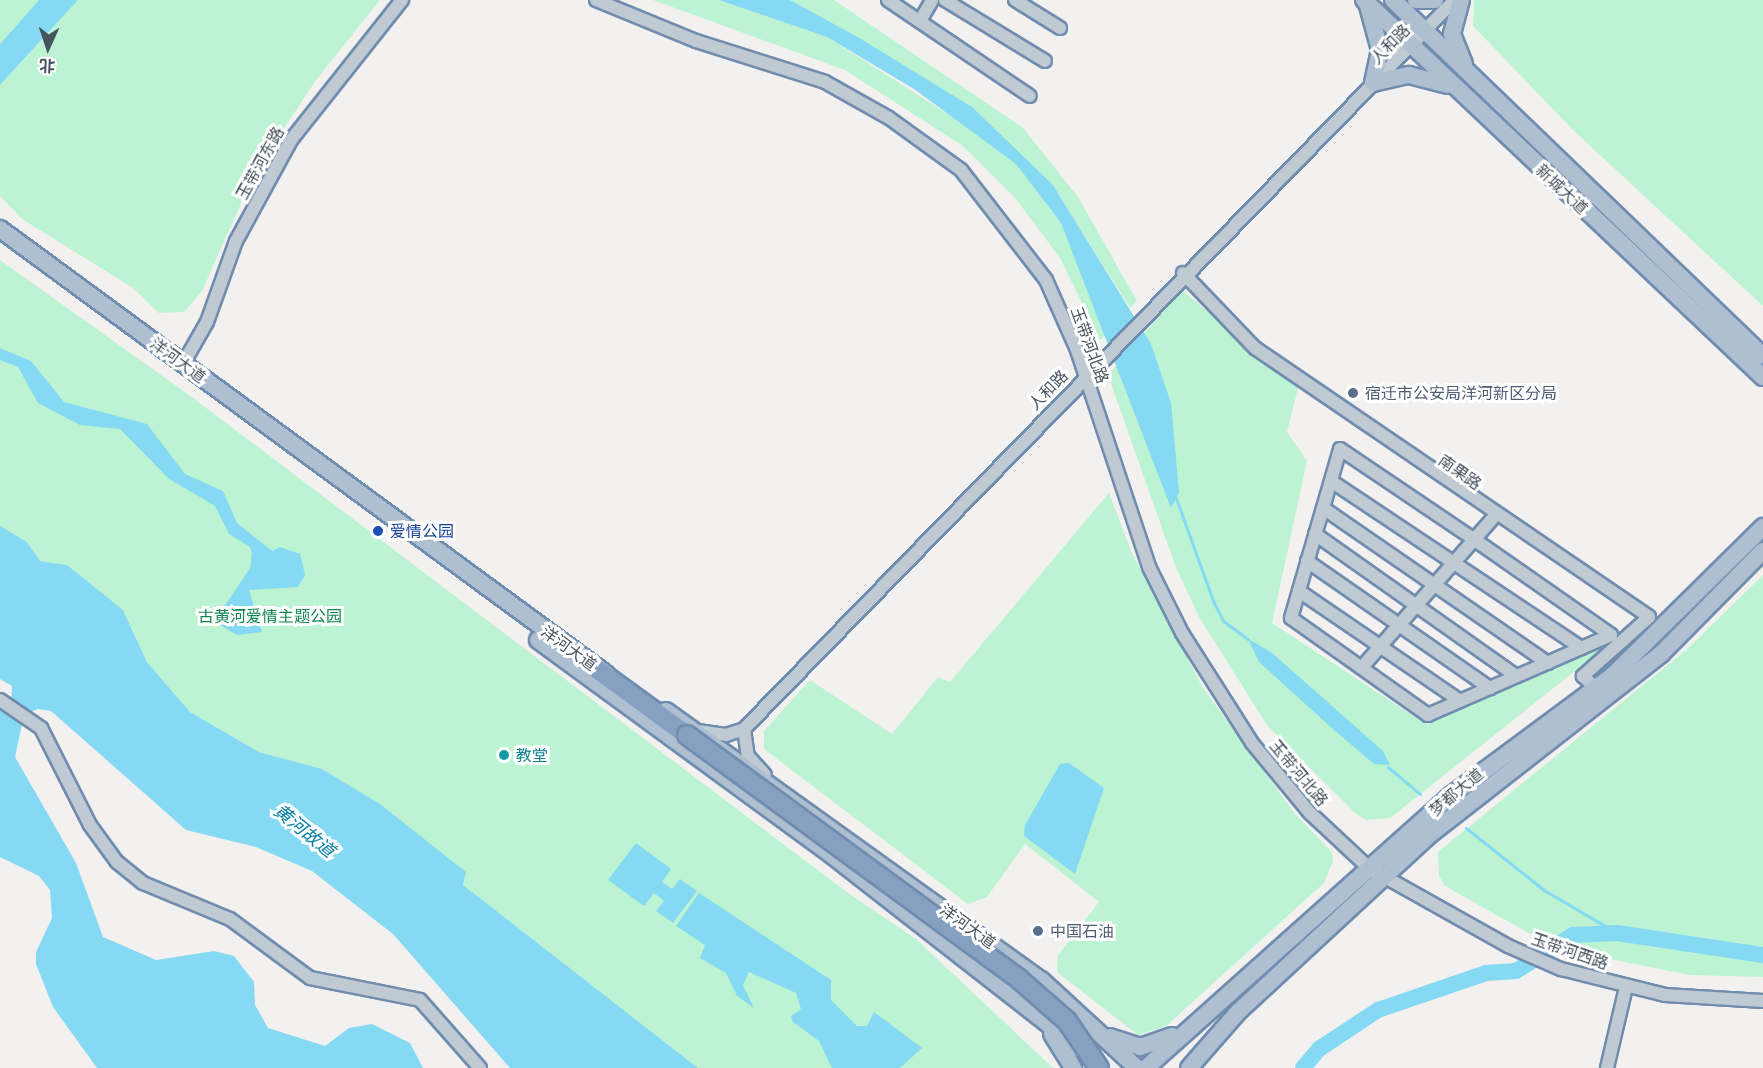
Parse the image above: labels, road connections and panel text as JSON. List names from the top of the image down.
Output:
{
  "streets": {
    "main road": ["新城大道", "洋河大道", "梦都大道"],
    "street": [
      "人和路",
      "玉带河东路",
      "玉带河北路",
      "南果路",
      "玉带河西路"
    ]
  },
  "crossings": [
    ["人和路", "新城大道"],
    ["人和路", "玉带河北路"],
    ["人和路", "南果路"],
    ["玉带河东路", "洋河大道"],
    ["玉带河北路", "梦都大道"],
    ["玉带河北路", "玉带河西路"],
    ["洋河大道", "梦都大道"],
    ["南果路", "梦都大道"],
    ["梦都大道", "玉带河西路"]
  ],
  "water": ["黄河故道"],
  "parks": ["古黄河爱情主题公园"],
  "places": [
    "宿迁市公安局洋河新区分局",
    "爱情公园",
    "教堂",
    "中国石油"
  ],
  "north": "bottom"
}
